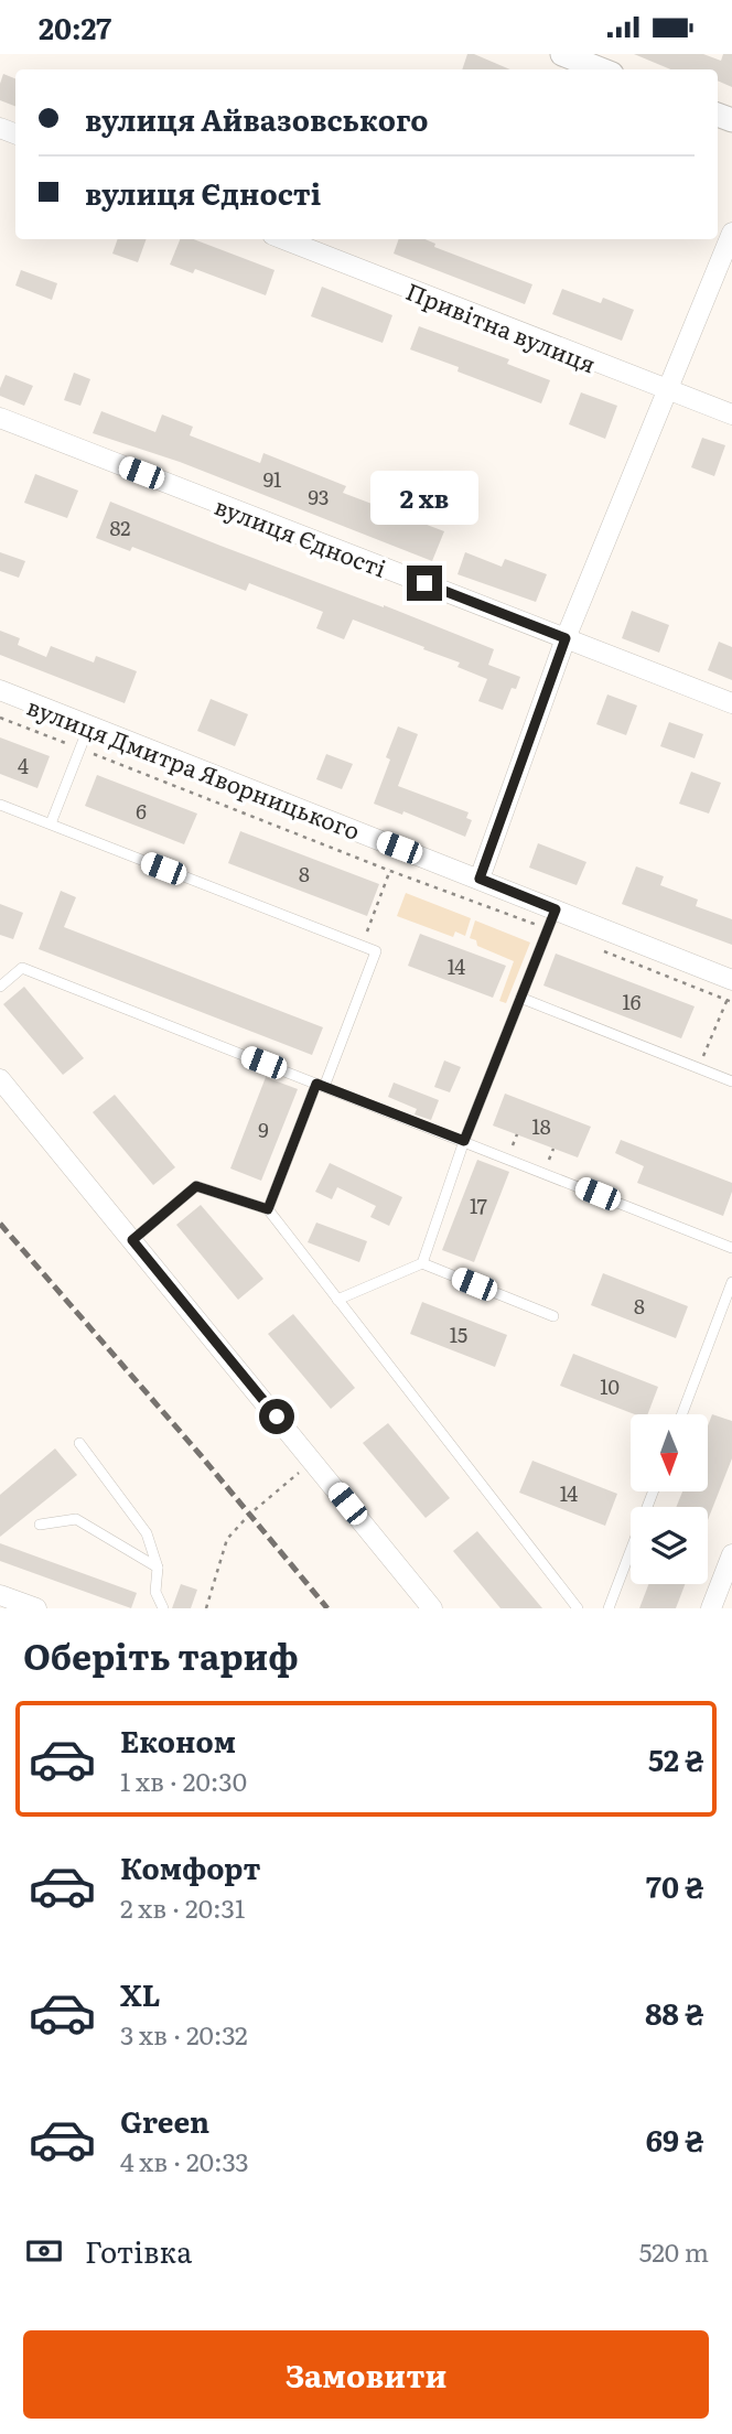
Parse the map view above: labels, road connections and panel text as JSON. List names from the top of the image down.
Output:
{
  "streets": {
    "street": ["Привітна вулиця", "вулиця Єдності", "вулиця Дмитра Яворницького"]
  },
  "house_numbers": [
    "91",
    "93",
    "82",
    "4",
    "6",
    "8",
    "14",
    "16",
    "18",
    "9",
    "17",
    "8",
    "15",
    "10",
    "14"
  ],
  "north": "bottom",
  "page": {
    "status": "20:27",
    "banner": ["вулиця Айвазовського", "вулиця Єдності"],
    "bubble": "2 хв",
    "heading": "Оберіть тариф",
    "list": [
      {
        "name": "Економ",
        "note": "1 хв · 20:30",
        "value": "52 ₴"
      },
      {
        "name": "Комфорт",
        "note": "2 хв · 20:31",
        "value": "70 ₴"
      },
      {
        "name": "XL",
        "note": "3 хв · 20:32",
        "value": "88 ₴"
      },
      {
        "name": "Green",
        "note": "4 хв · 20:33",
        "value": "69 ₴"
      }
    ],
    "pay": ["Готівка", "520 m"],
    "buttons": "Замовити"
  }
}
